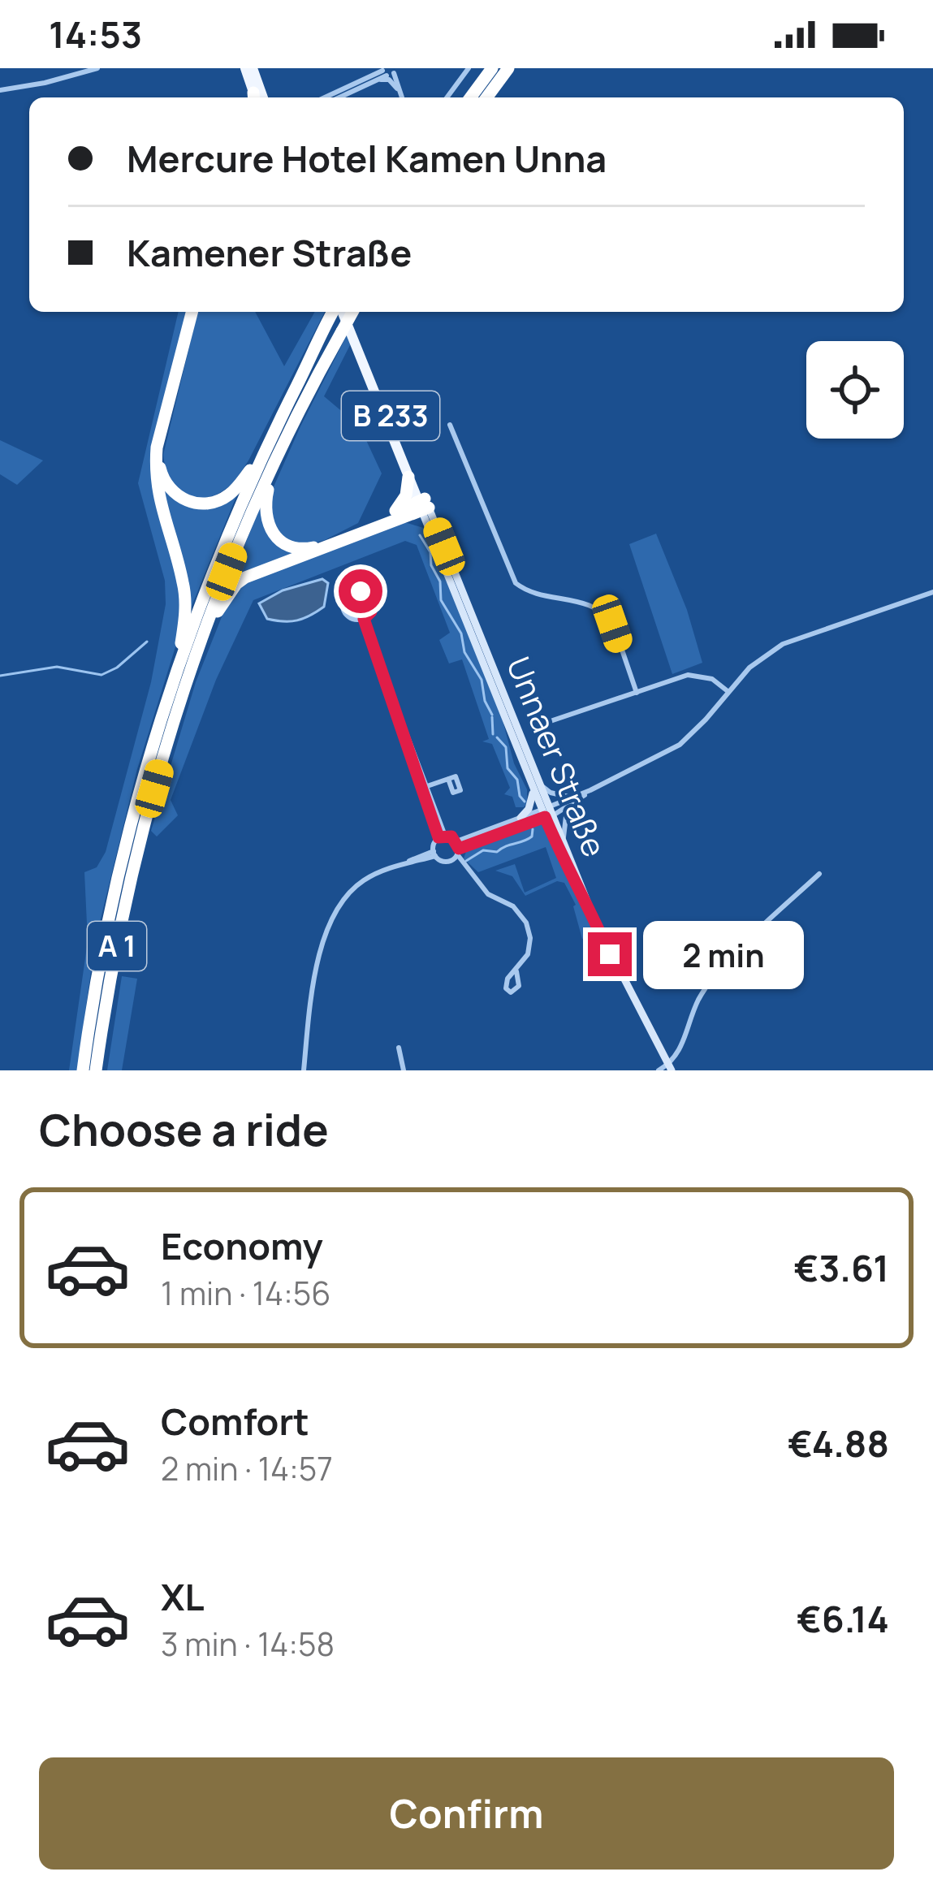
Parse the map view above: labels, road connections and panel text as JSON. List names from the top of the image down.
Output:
{
  "streets": {
    "highway": ["A 1"],
    "main road": ["B 233", "Unnaer Straße"]
  },
  "page": {
    "status": "14:53",
    "banner": ["Mercure Hotel Kamen Unna", "Kamener Straße"],
    "bubble": "2 min",
    "heading": "Choose a ride",
    "list": [
      {
        "name": "Economy",
        "note": "1 min · 14:56",
        "value": "€3.61"
      },
      {
        "name": "Comfort",
        "note": "2 min · 14:57",
        "value": "€4.88"
      },
      {
        "name": "XL",
        "note": "3 min · 14:58",
        "value": "€6.14"
      }
    ],
    "buttons": "Confirm"
  }
}
